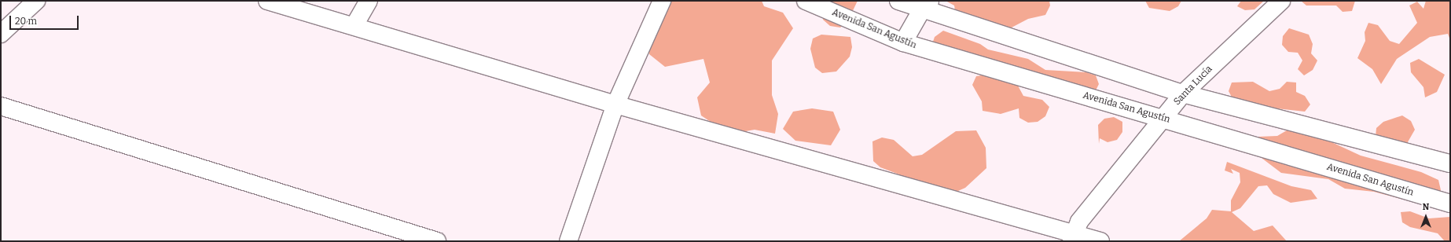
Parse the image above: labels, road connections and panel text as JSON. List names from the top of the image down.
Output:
{
  "streets": {
    "street": ["Avenida San Agustín", "Santa Lucía"]
  },
  "crossings": [
    ["Avenida San Agustín", "Santa Lucía"]
  ],
  "scale_bar": "20 m",
  "north": "top"
}
